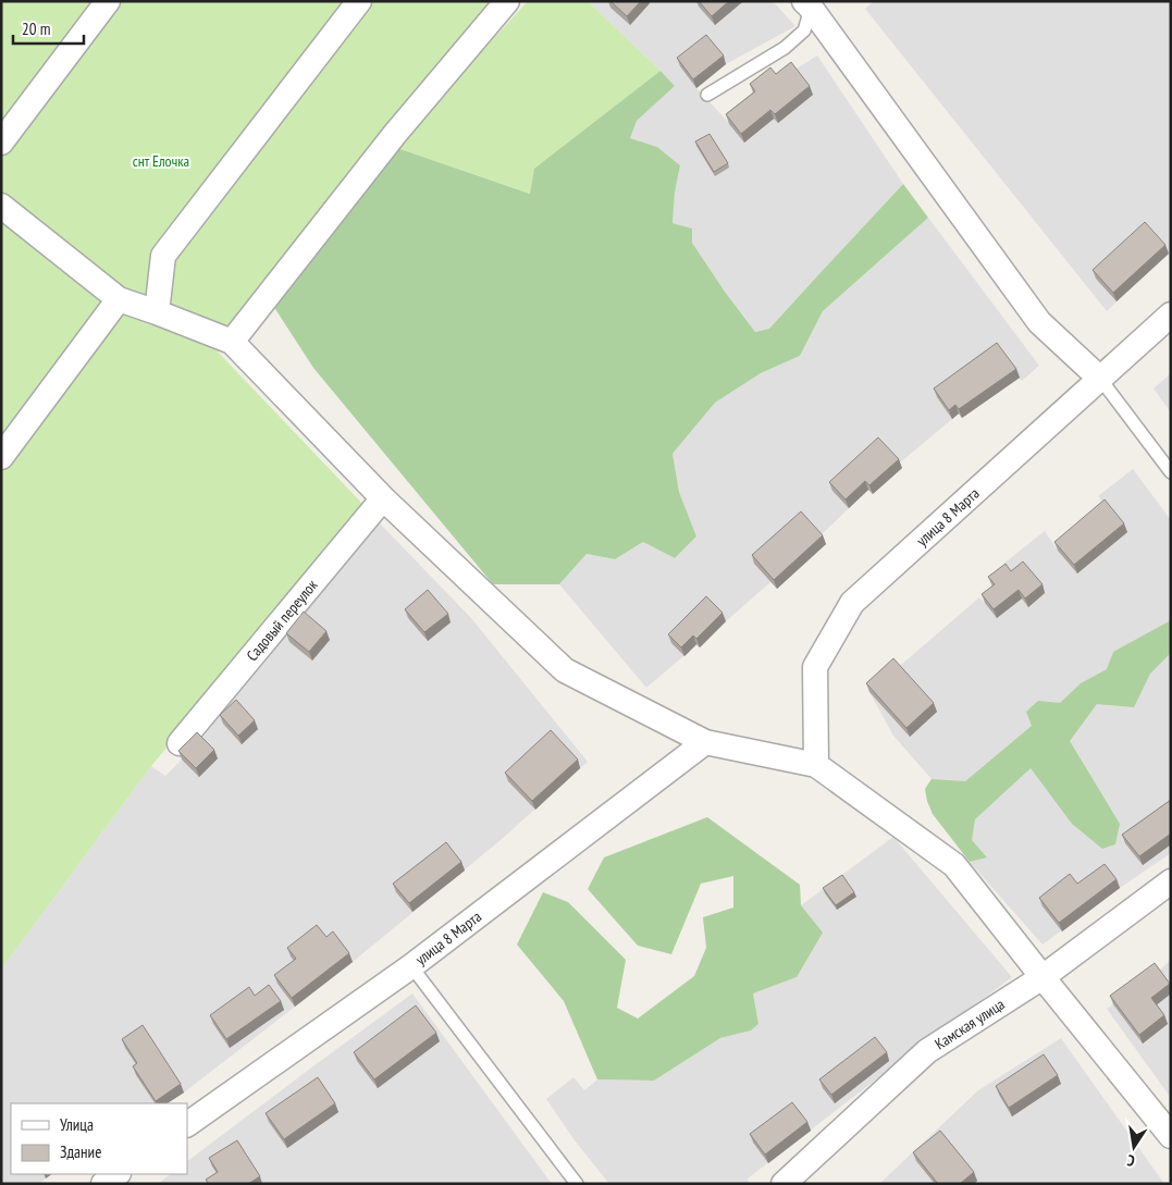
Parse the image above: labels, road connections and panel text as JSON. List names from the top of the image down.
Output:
{
  "streets": {
    "street": ["улица 8 Марта", "Садовый переулок", "Камская улица"]
  },
  "parks": ["снт Елочка"],
  "legend": ["Улица", "Здание"],
  "scale_bar": "20 m",
  "north": "bottom"
}
